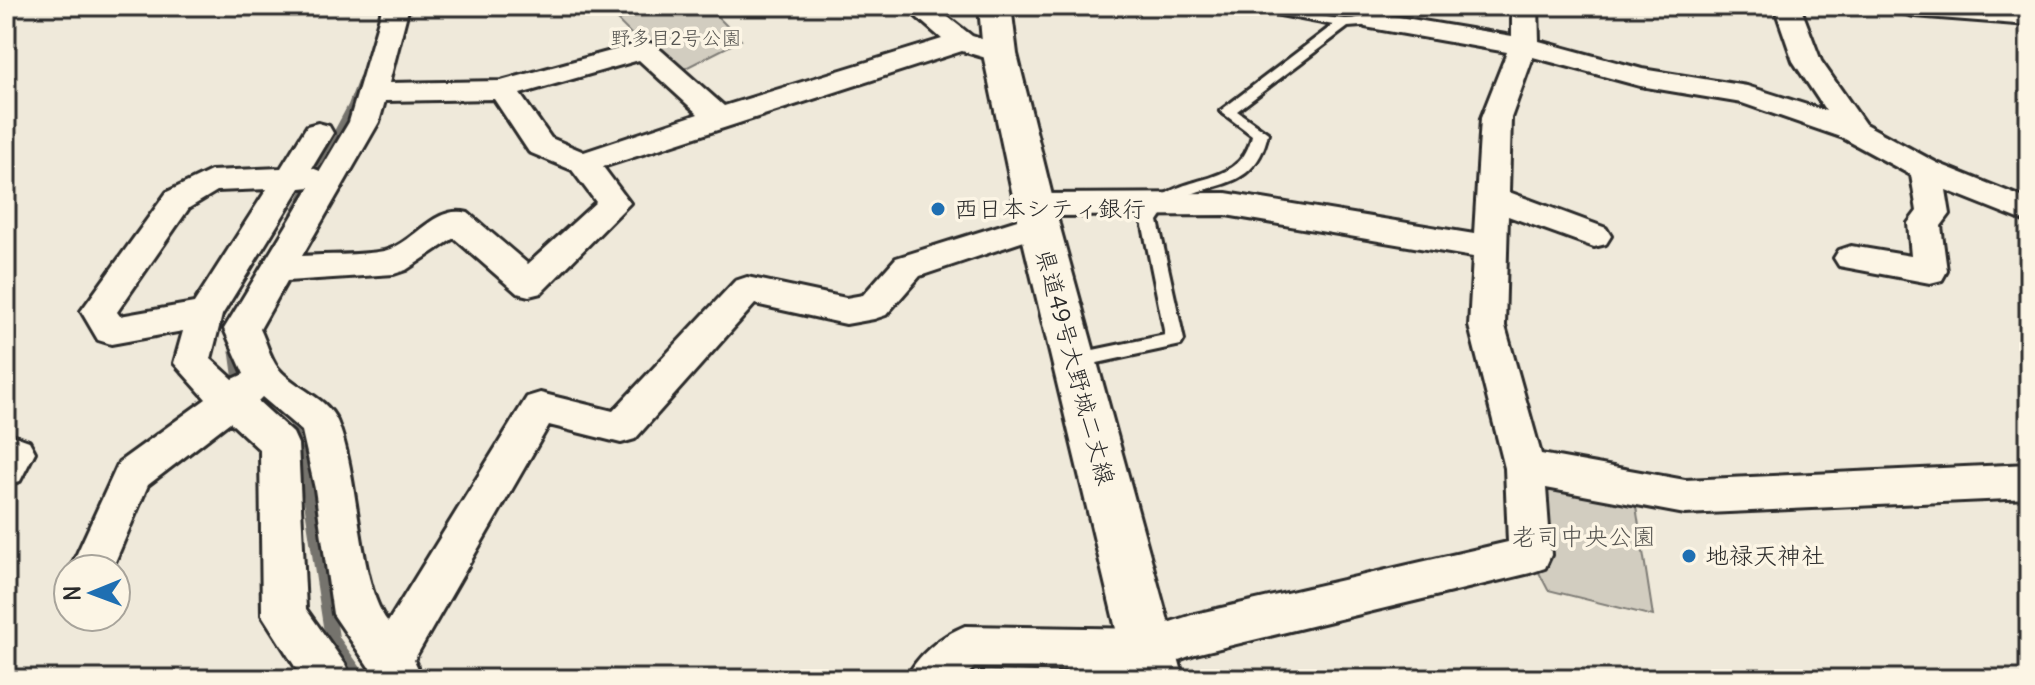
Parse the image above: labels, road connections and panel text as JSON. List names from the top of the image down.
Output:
{
  "streets": {
    "main road": ["県道49号大野城二丈線"]
  },
  "parks": ["野多目2号公園", "老司中央公園"],
  "places": ["西日本シティ銀行", "地禄天神社"],
  "north": "left"
}
